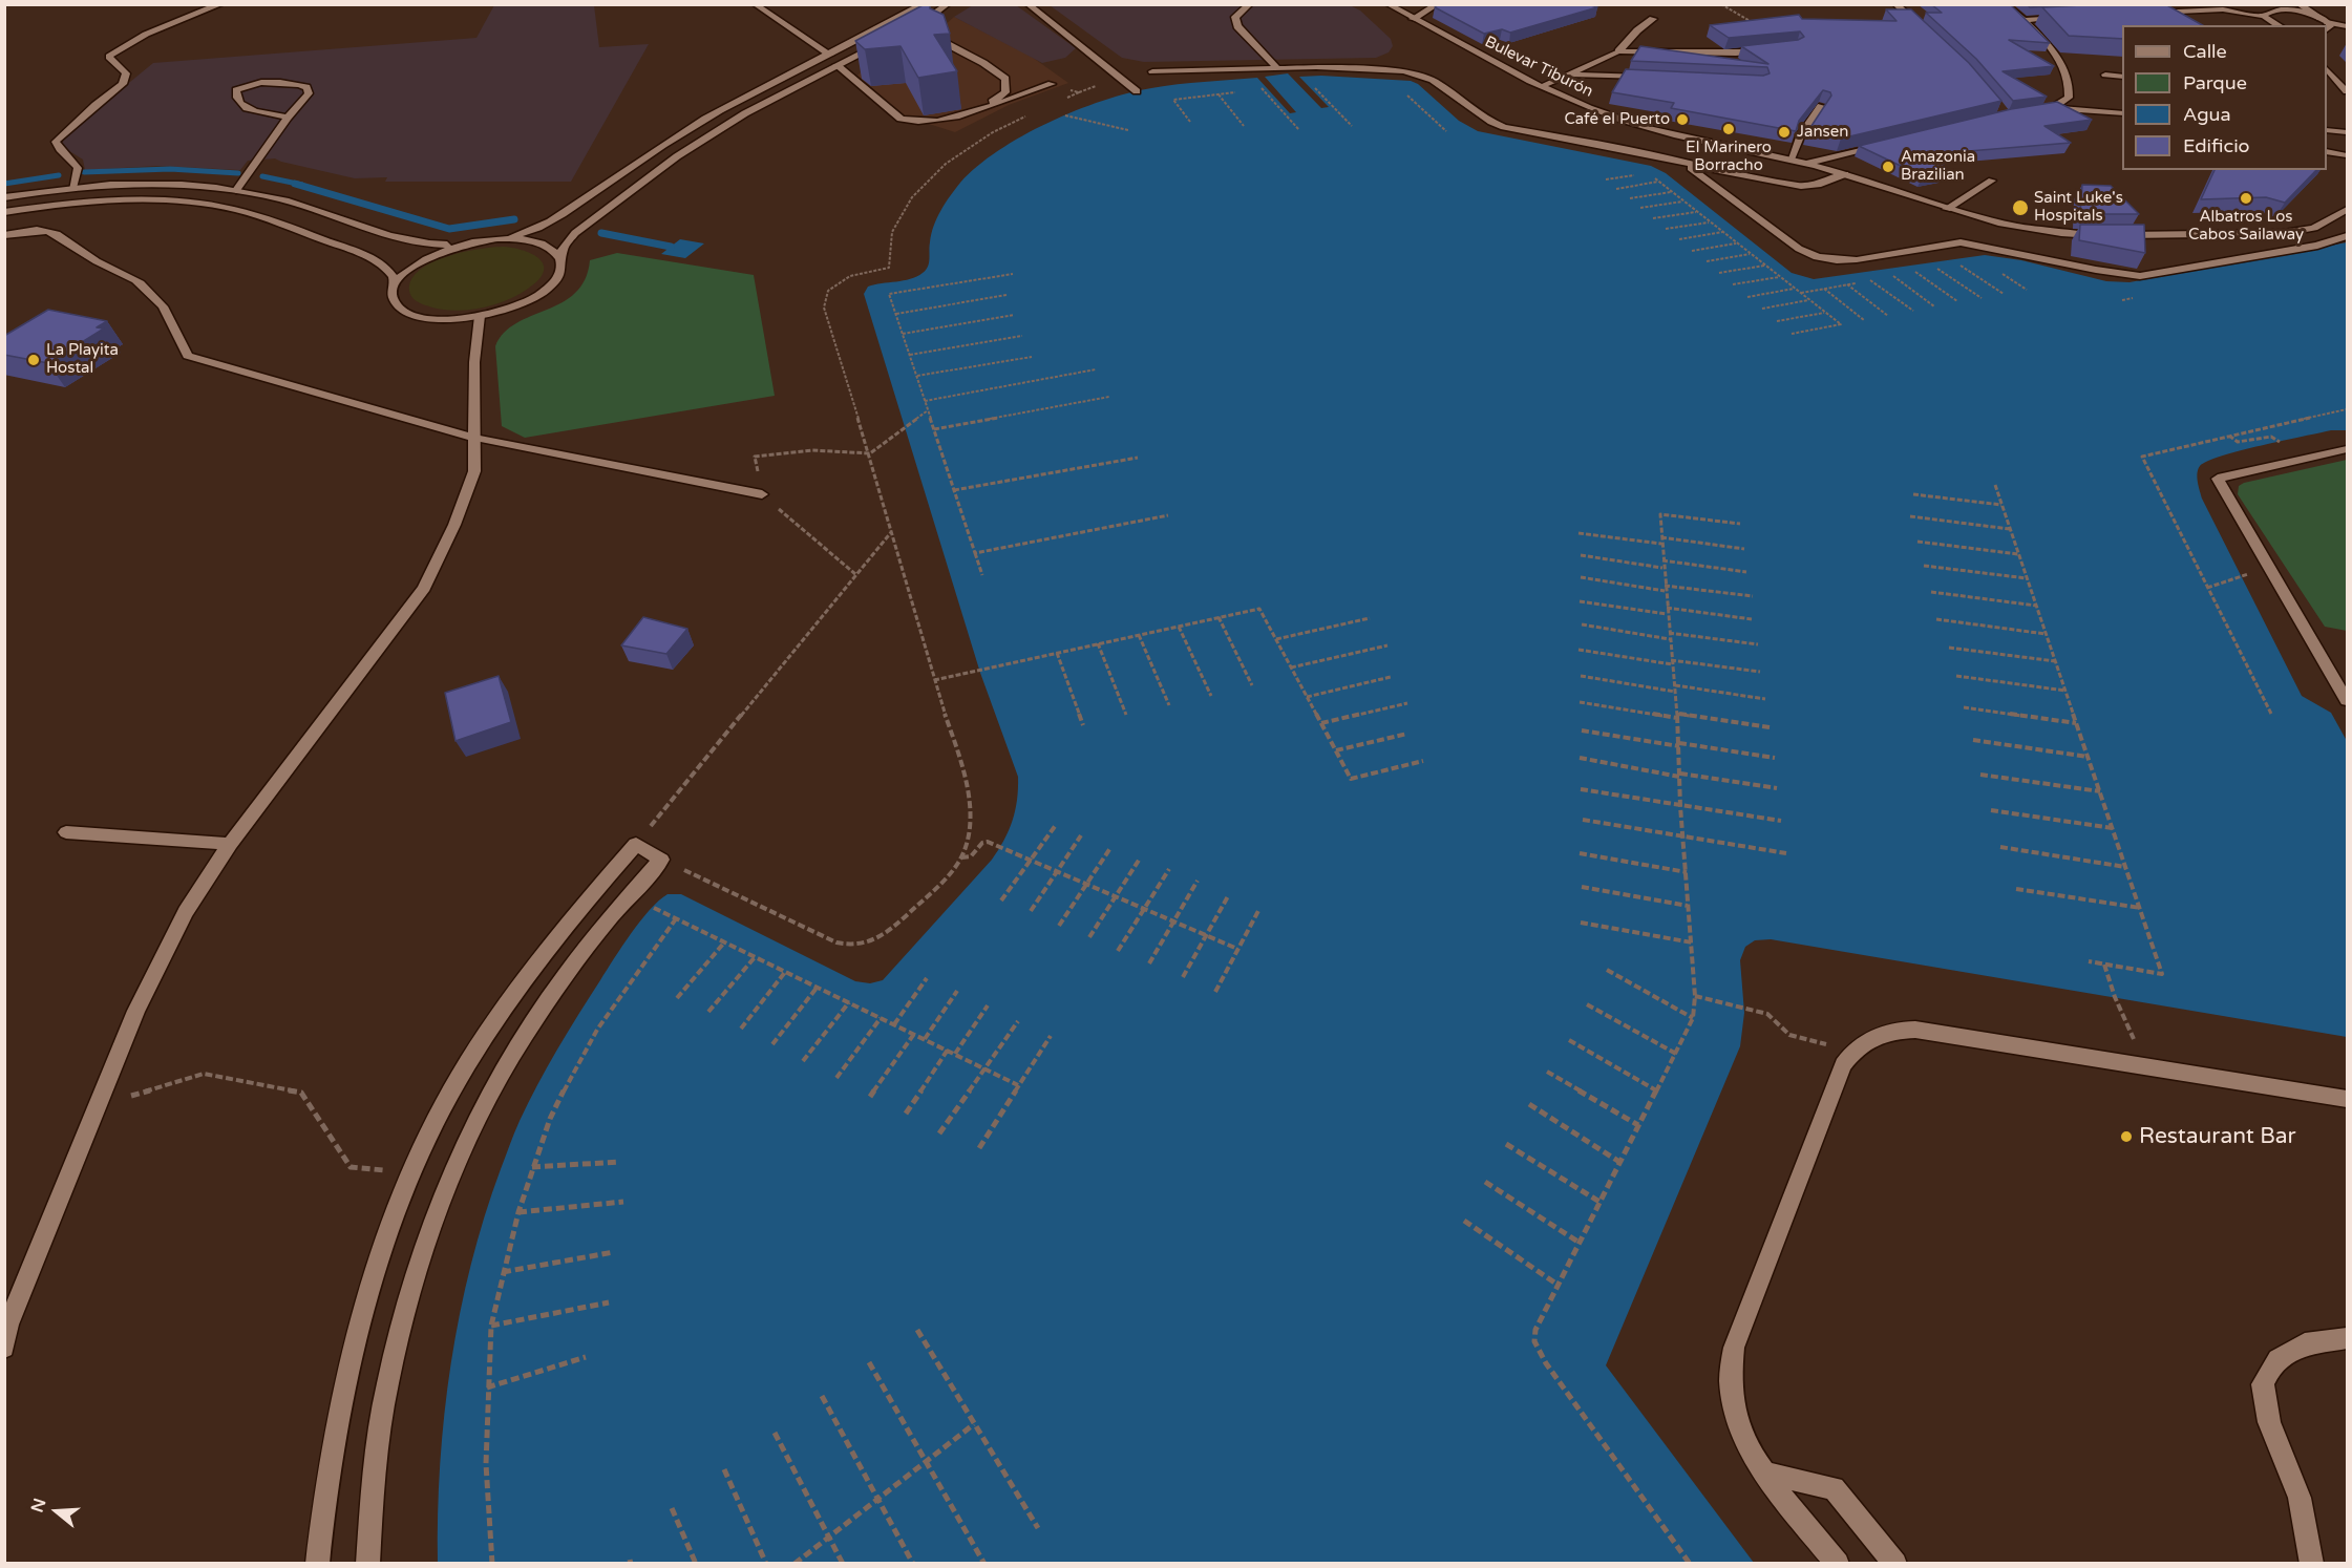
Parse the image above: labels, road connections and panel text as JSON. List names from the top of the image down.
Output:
{
  "streets": {
    "street": ["Bulevar Tiburón"]
  },
  "places": [
    "Café el Puerto",
    "El Marinero Borracho",
    "Jansen",
    "Amazonia Brazilian",
    "Albatros Los Cabos Sailaway",
    "Saint Luke's Hospitals",
    "La Playita Hostal",
    "Restaurant Bar"
  ],
  "legend": [
    "Calle",
    "Parque",
    "Agua",
    "Edificio"
  ],
  "north": "left"
}
